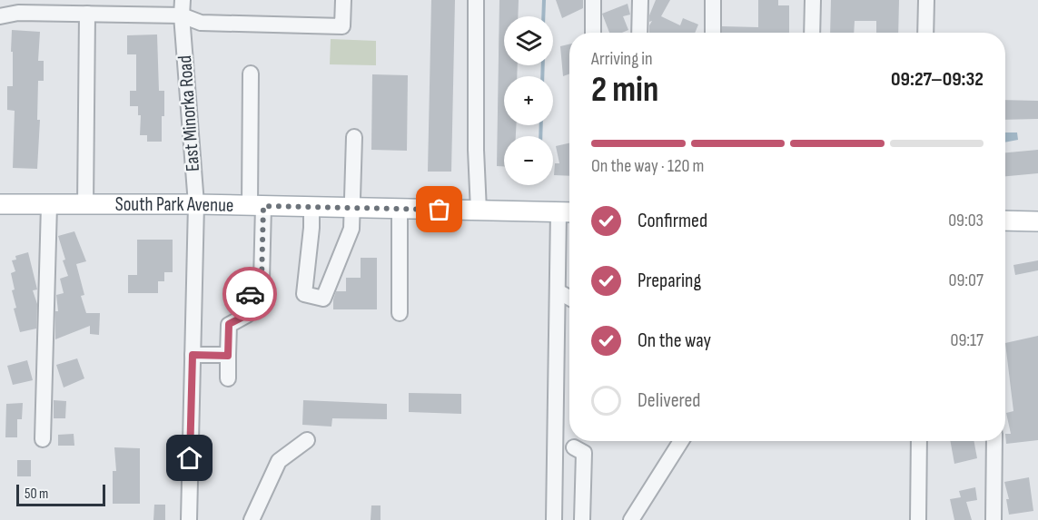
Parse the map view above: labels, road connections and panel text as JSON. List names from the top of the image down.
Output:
{
  "streets": {
    "main road": ["South Park Avenue"],
    "street": ["East Minorka Road"]
  },
  "crossings": [
    ["East Minorka Road", "South Park Avenue"]
  ],
  "scale_bar": "50 m",
  "page": {
    "map_buttons": ["+", "−"],
    "heading": ["2 min", "Arriving in", "09:27–09:32"],
    "bar": "On the way · 120 m",
    "list": [
      ["Confirmed", "09:03"],
      ["Preparing", "09:07"],
      ["On the way", "09:17"],
      "Delivered"
    ],
    "scale": "50 m"
  }
}
